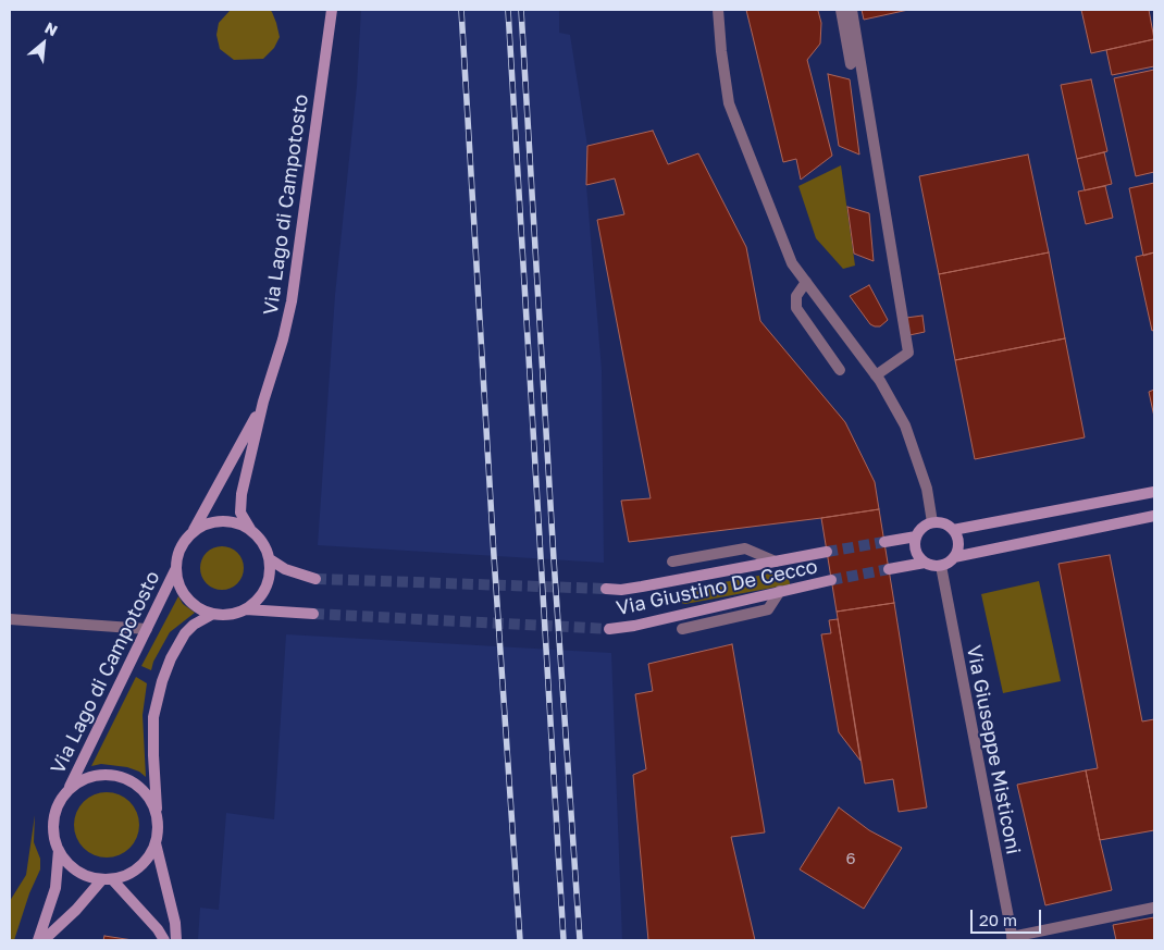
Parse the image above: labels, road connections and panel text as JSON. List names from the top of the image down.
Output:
{
  "streets": {
    "street": ["Via Lago di Campotosto", "Via Giustino De Cecco", "Via Giuseppe Misticoni"]
  },
  "house_numbers": ["6"],
  "scale_bar": "20 m",
  "north": "top right"
}
